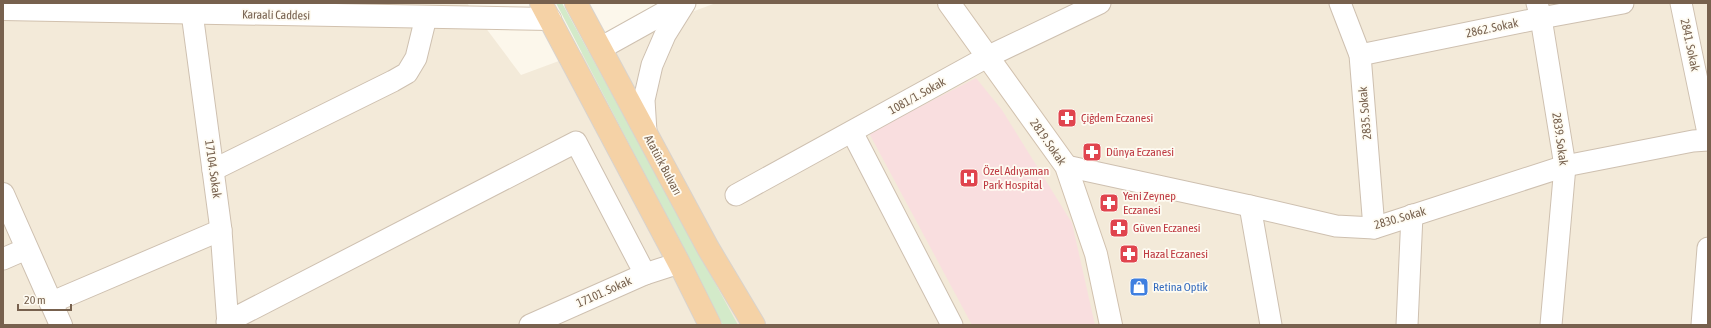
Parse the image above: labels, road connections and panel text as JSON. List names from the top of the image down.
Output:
{
  "streets": {
    "highway": ["Atatürk Bulvarı"],
    "main road": ["Karaali Caddesi", "2819. Sokak"],
    "street": [
      "2862. Sokak",
      "2841. Sokak",
      "1081/1. Sokak",
      "2835. Sokak",
      "2839. Sokak",
      "17104. Sokak",
      "2830. Sokak",
      "17101. Sokak"
    ]
  },
  "crossings": [
    ["Karaali Caddesi", "17104. Sokak"],
    ["2862. Sokak", "2835. Sokak"],
    ["2862. Sokak", "2839. Sokak"],
    ["1081/1. Sokak", "2819. Sokak"],
    ["2835. Sokak", "2830. Sokak"],
    ["2839. Sokak", "2830. Sokak"],
    ["2819. Sokak", "2830. Sokak"]
  ],
  "places": {
    "pharmacy": [
      "Çiğdem Eczanesi",
      "Dünya Eczanesi",
      "Yeni Zeynep Eczanesi",
      "Güven Eczanesi",
      "Hazal Eczanesi"
    ],
    "hospital": ["Özel Adıyaman Park Hospital"],
    "shop": ["Retina Optik"]
  },
  "scale_bar": "20 m"
}
